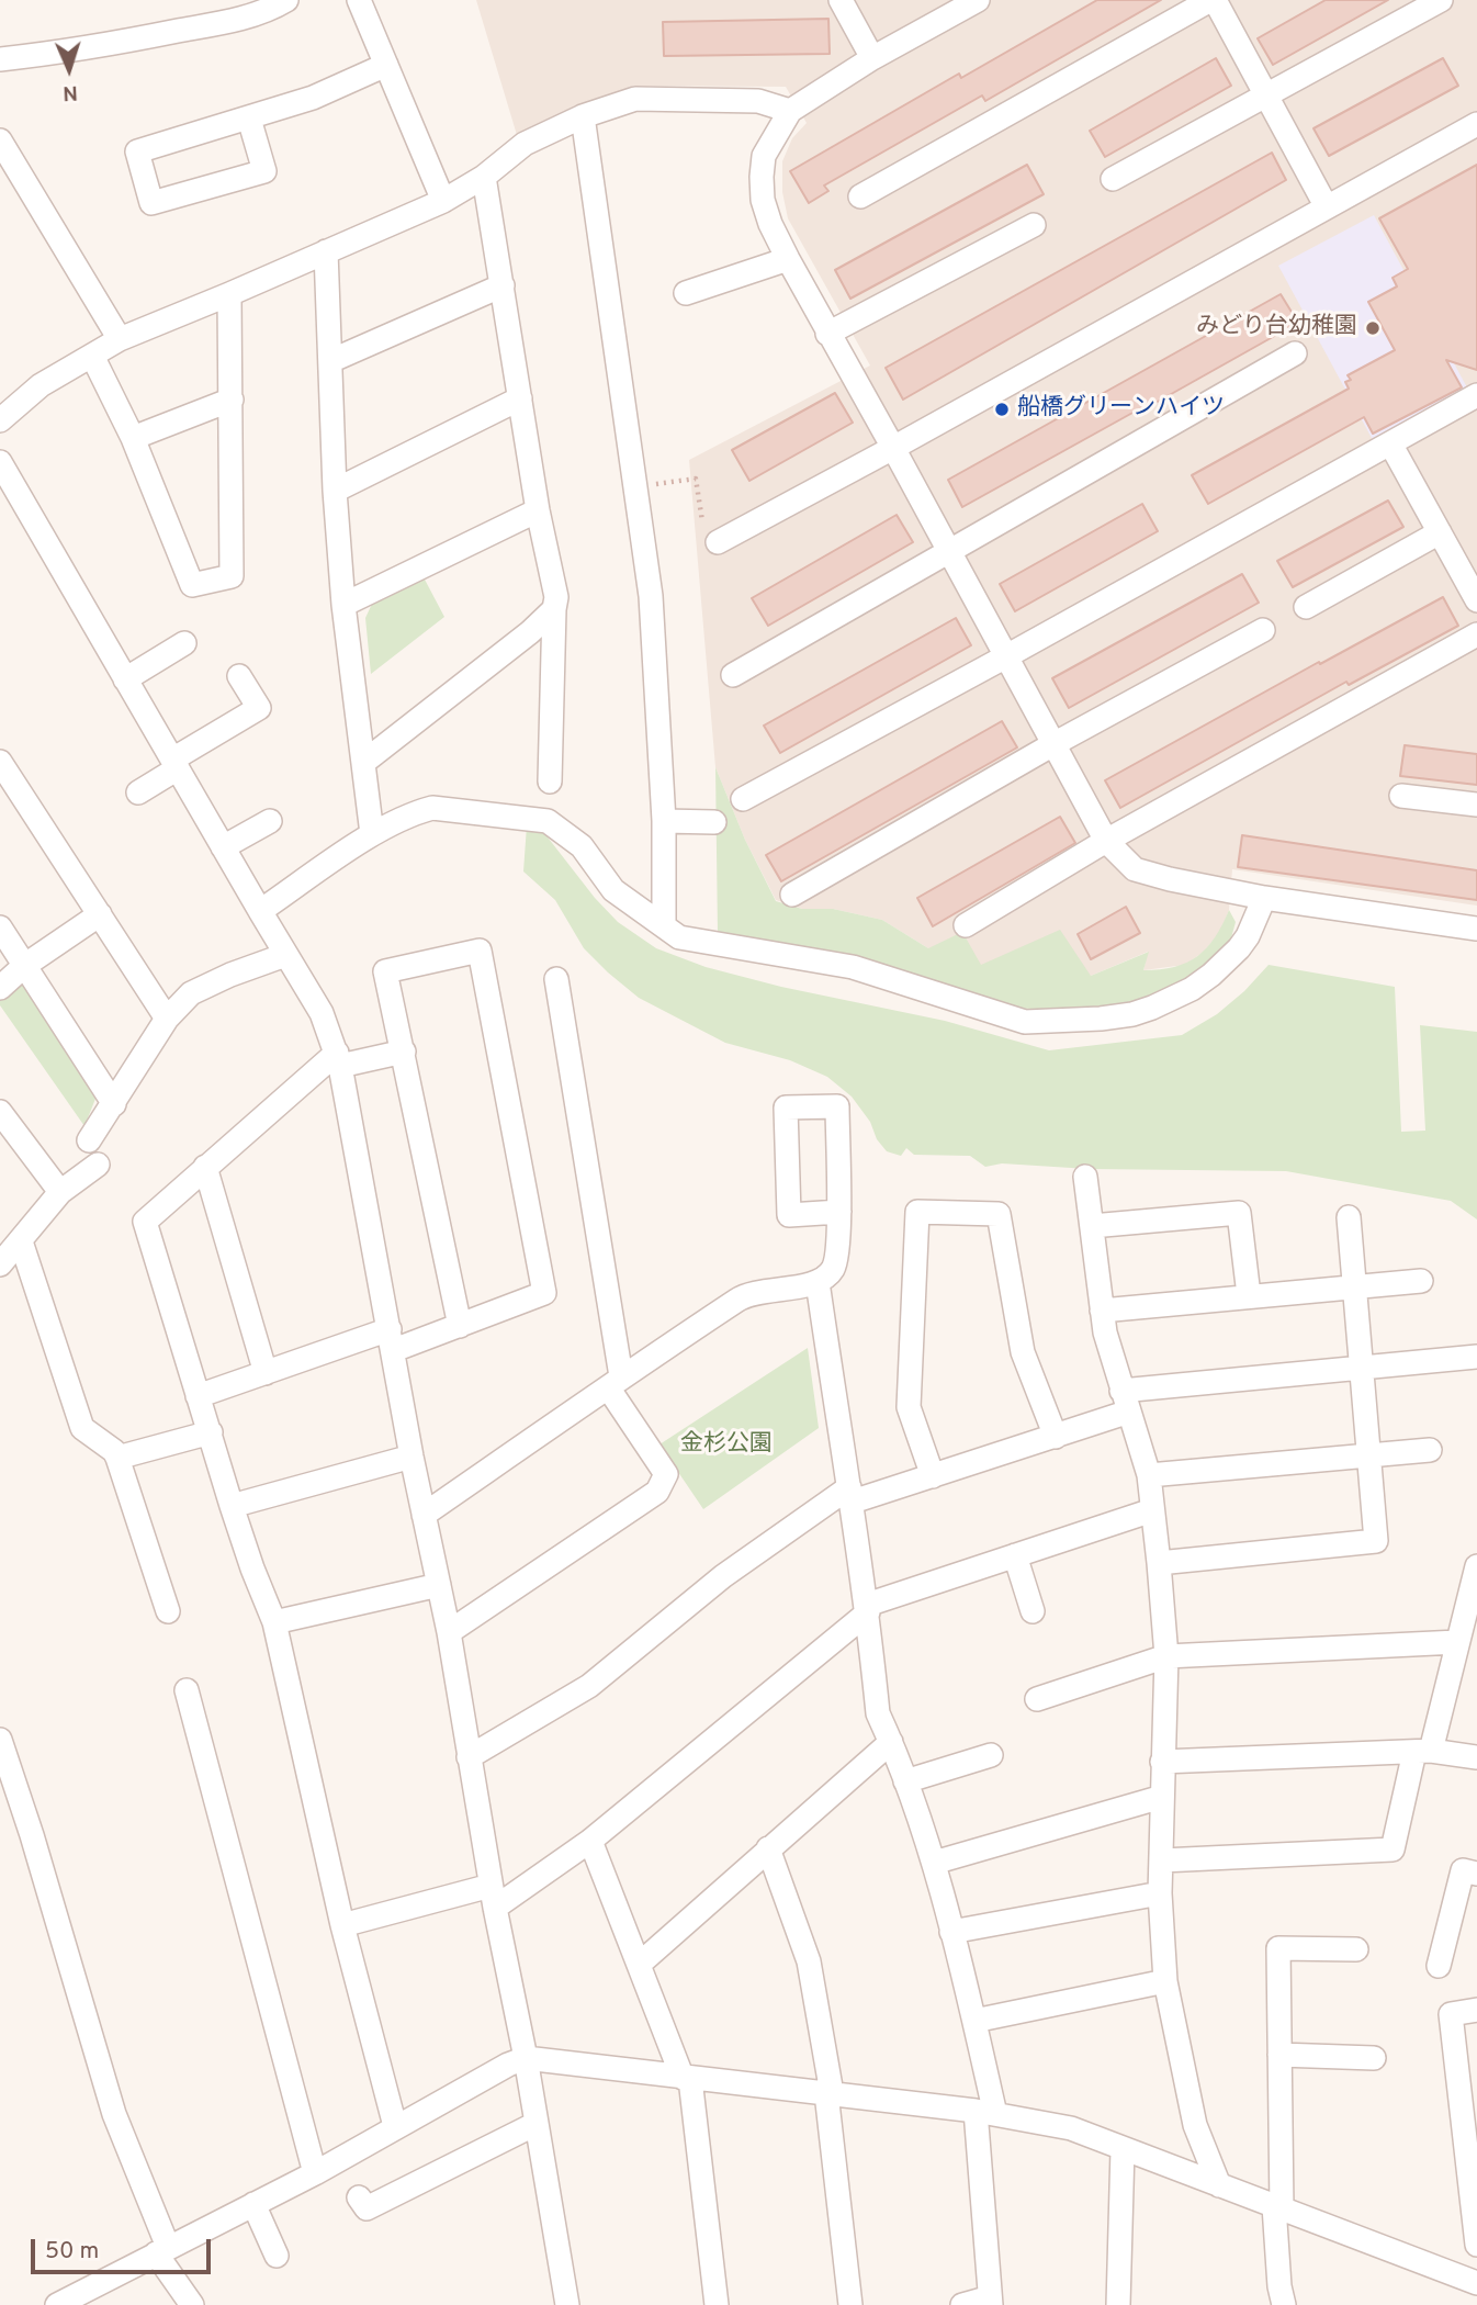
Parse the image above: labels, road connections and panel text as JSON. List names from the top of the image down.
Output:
{
  "parks": ["金杉公園"],
  "places": ["みどり台幼稚園", "船橋グリーンハイツ"],
  "scale_bar": "50 m",
  "north": "bottom"
}
